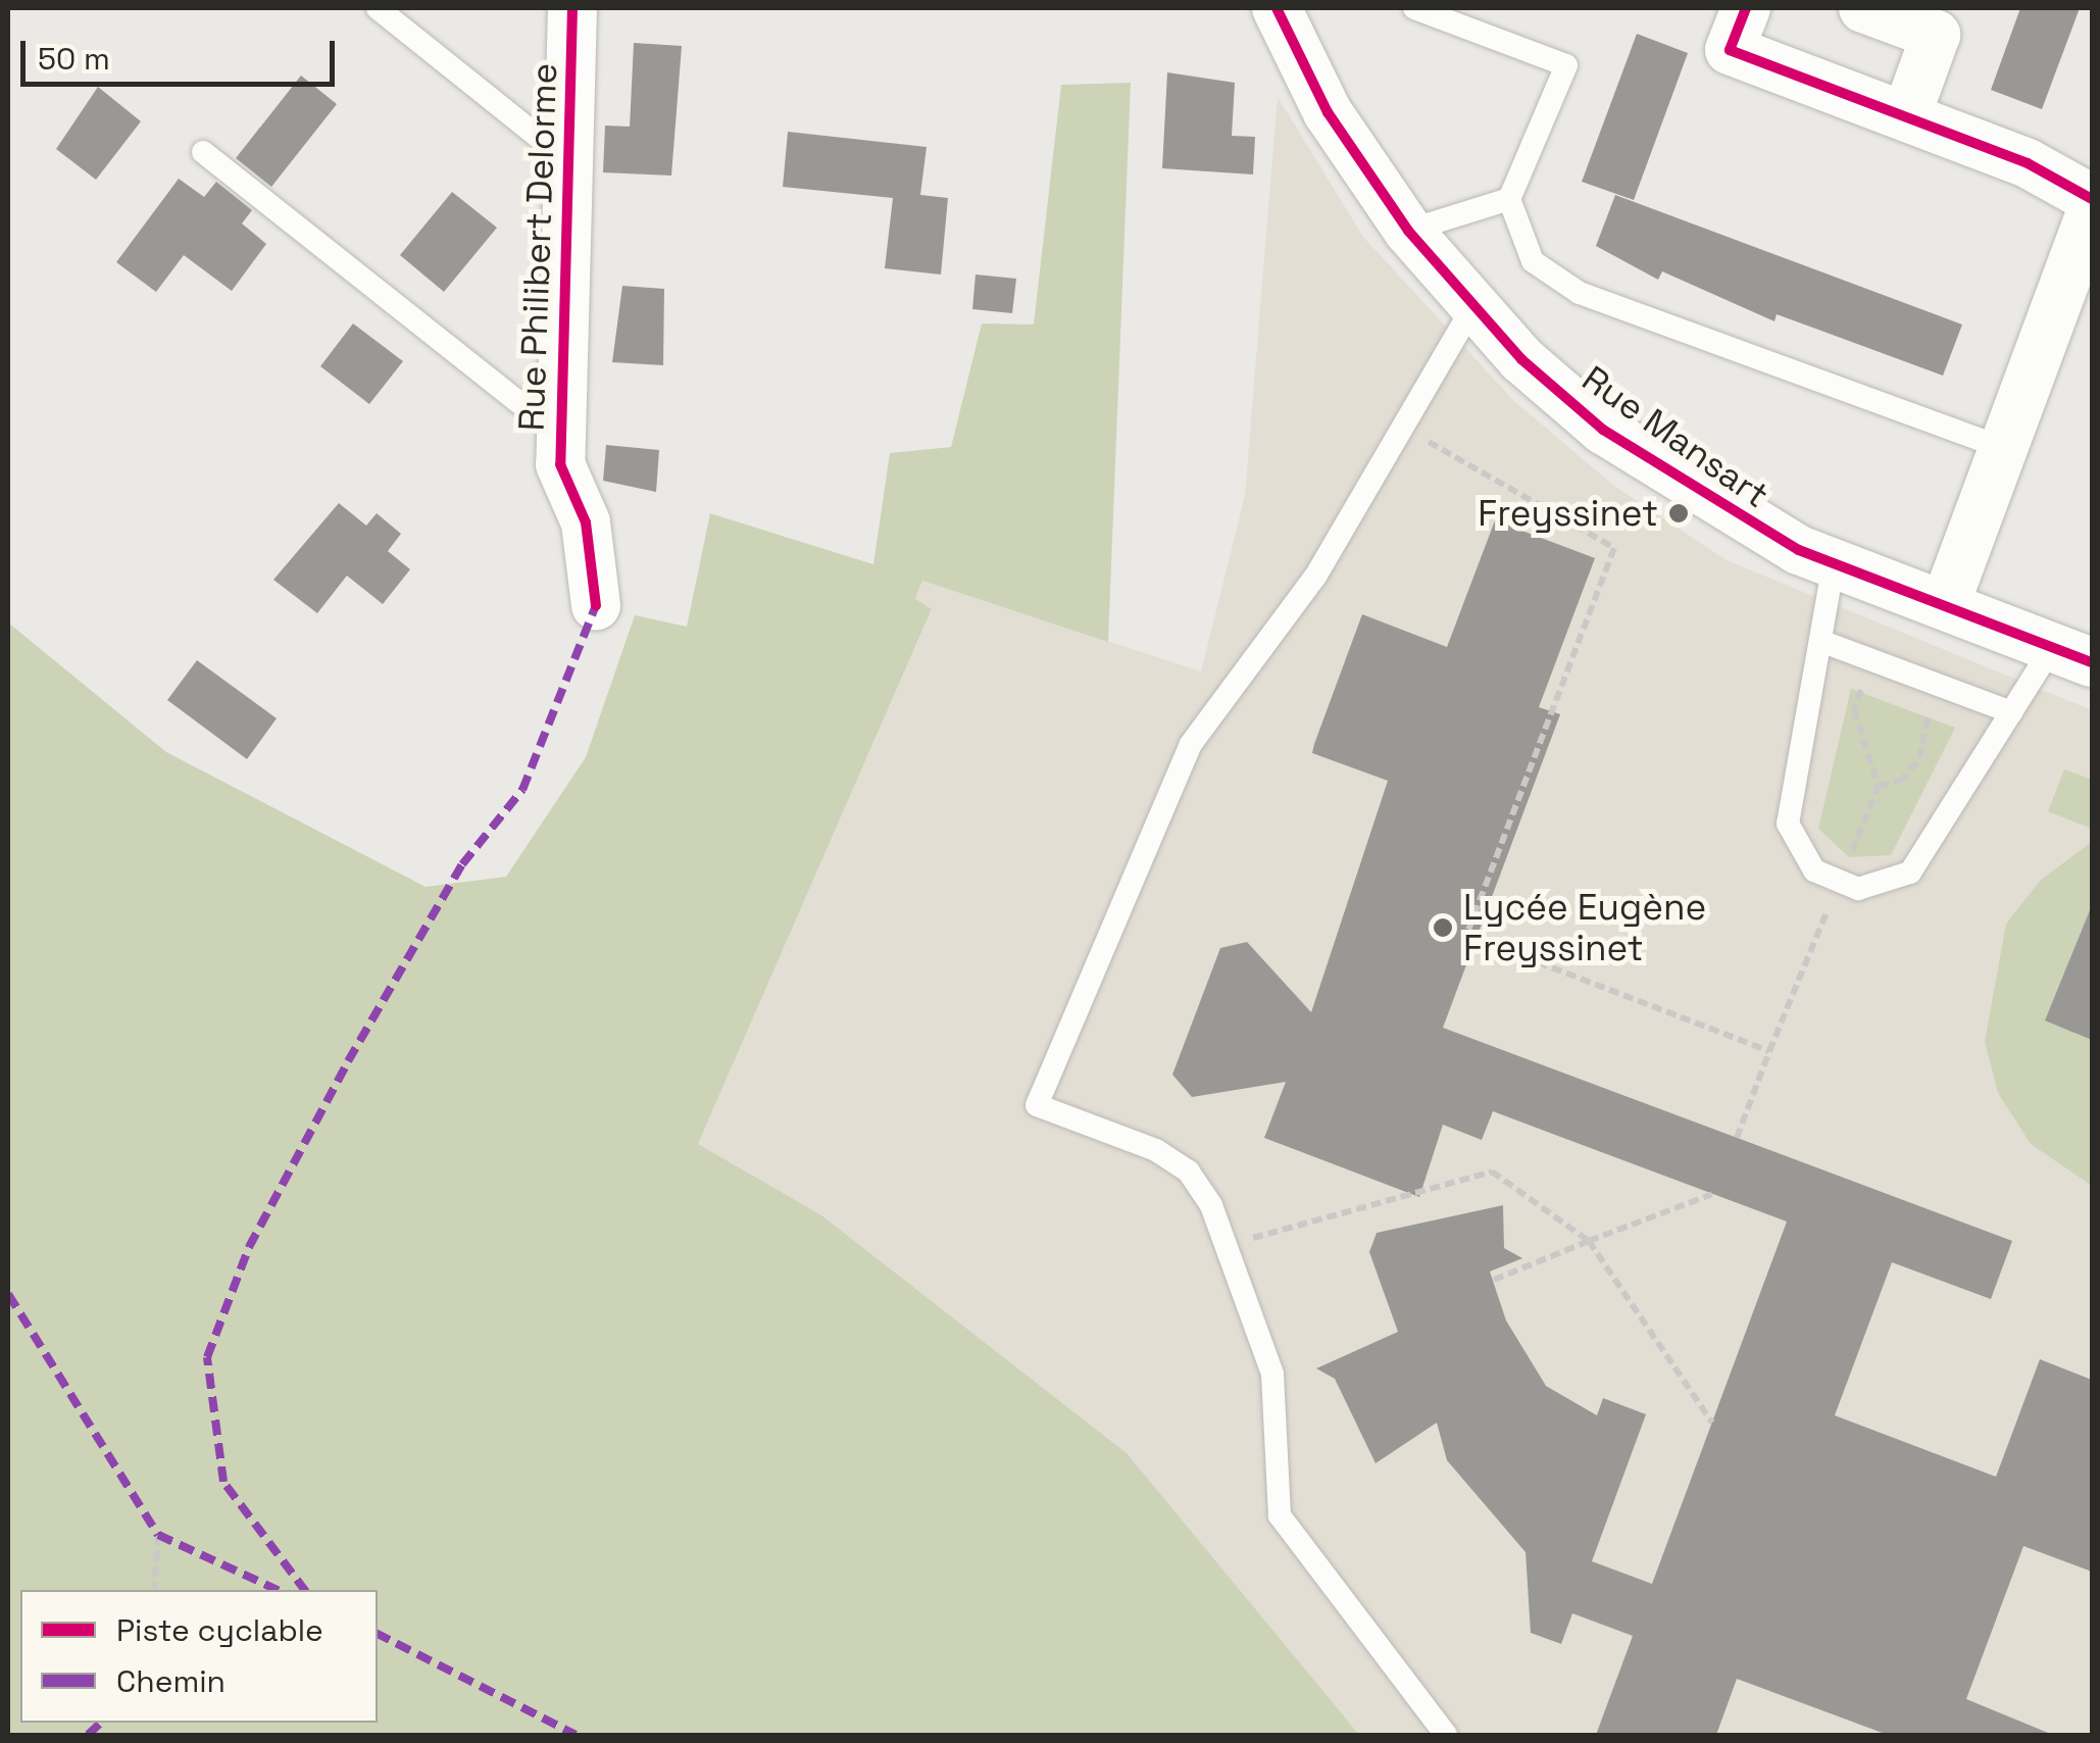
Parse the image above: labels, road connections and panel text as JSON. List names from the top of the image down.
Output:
{
  "streets": {
    "street": ["Rue Philibert Delorme", "Rue Mansart"]
  },
  "places": ["Freyssinet", "Lycée Eugène Freyssinet"],
  "legend": ["Piste cyclable", "Chemin"],
  "scale_bar": "50 m"
}
